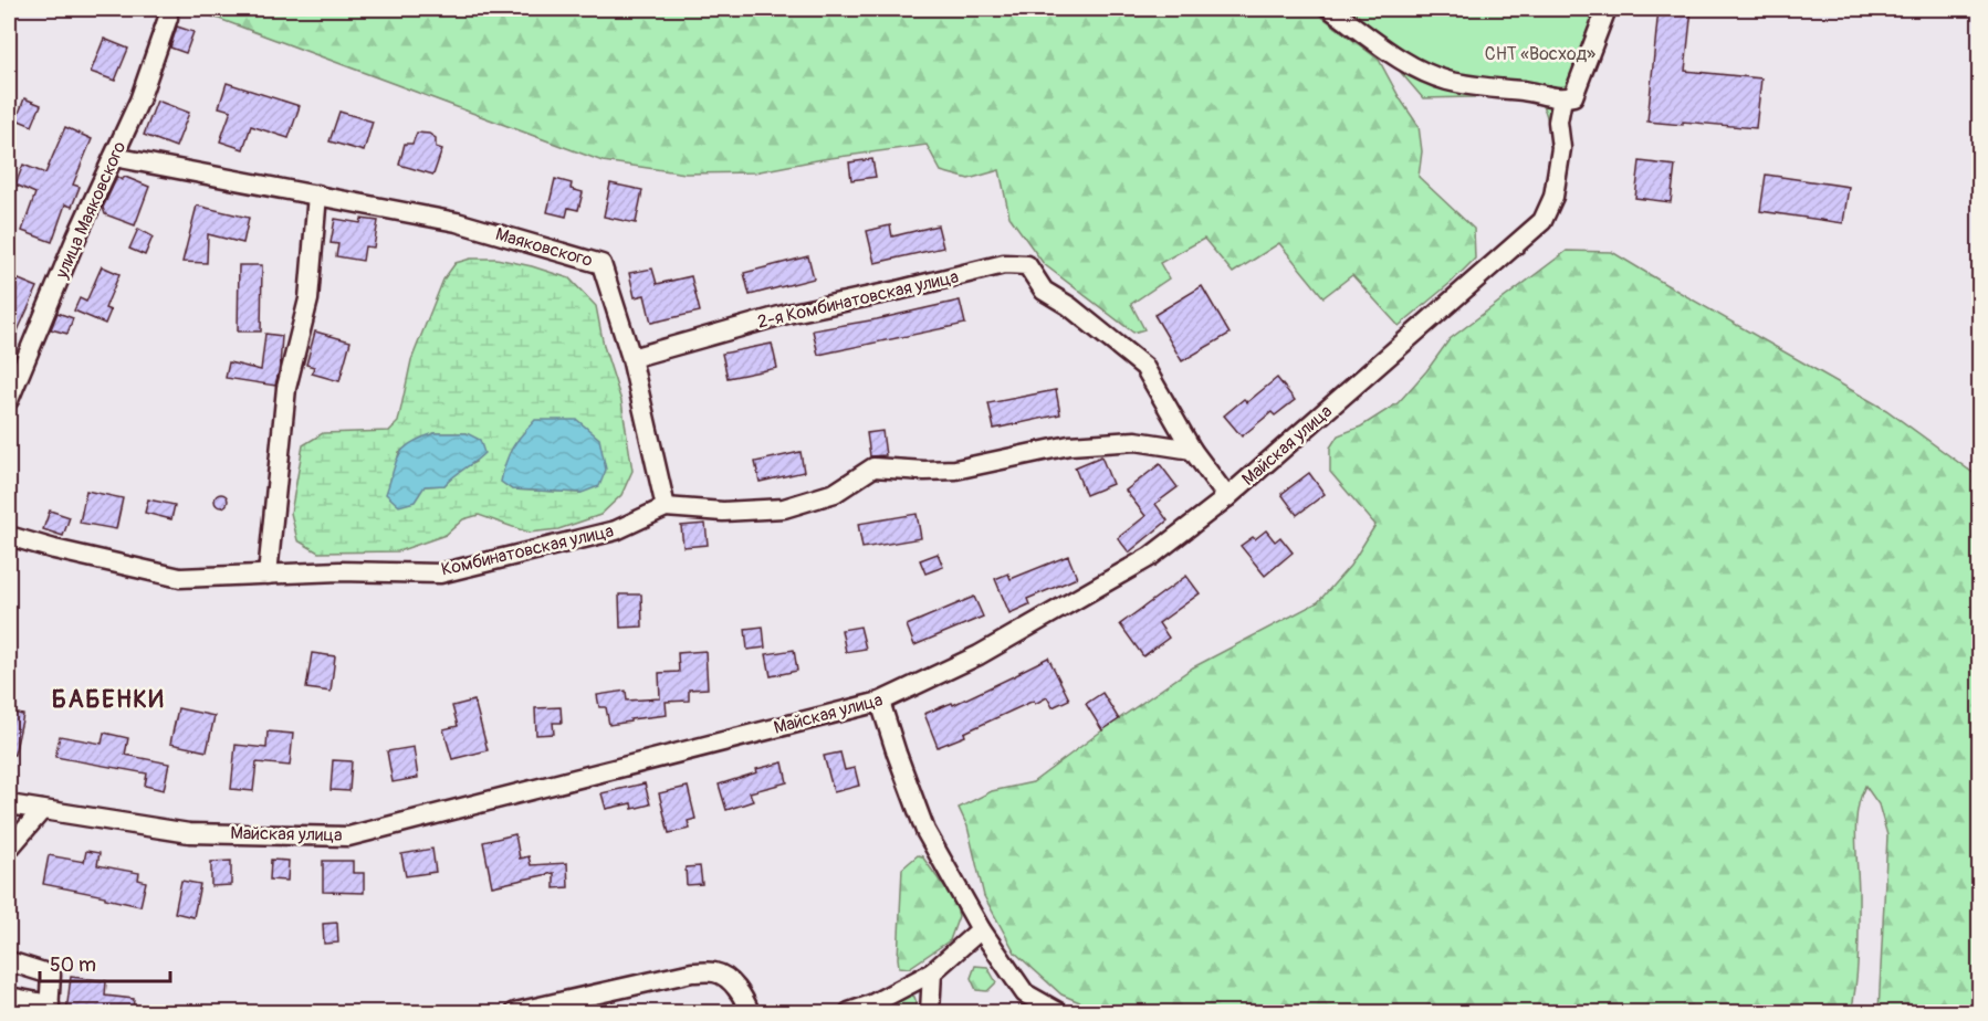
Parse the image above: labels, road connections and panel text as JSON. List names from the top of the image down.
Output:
{
  "streets": {
    "street": [
      "улица Маяковского",
      "Маяковского",
      "2-я Комбинатовская улица",
      "Майская улица",
      "Комбинатовская улица"
    ]
  },
  "crossings": [
    ["улица Маяковского", "Маяковского"],
    ["Маяковского", "2-я Комбинатовская улица"],
    ["Маяковского", "Комбинатовская улица"]
  ],
  "districts": ["БАБЕНКИ"],
  "parks": ["СНТ «Восход»"],
  "scale_bar": "50 m"
}
